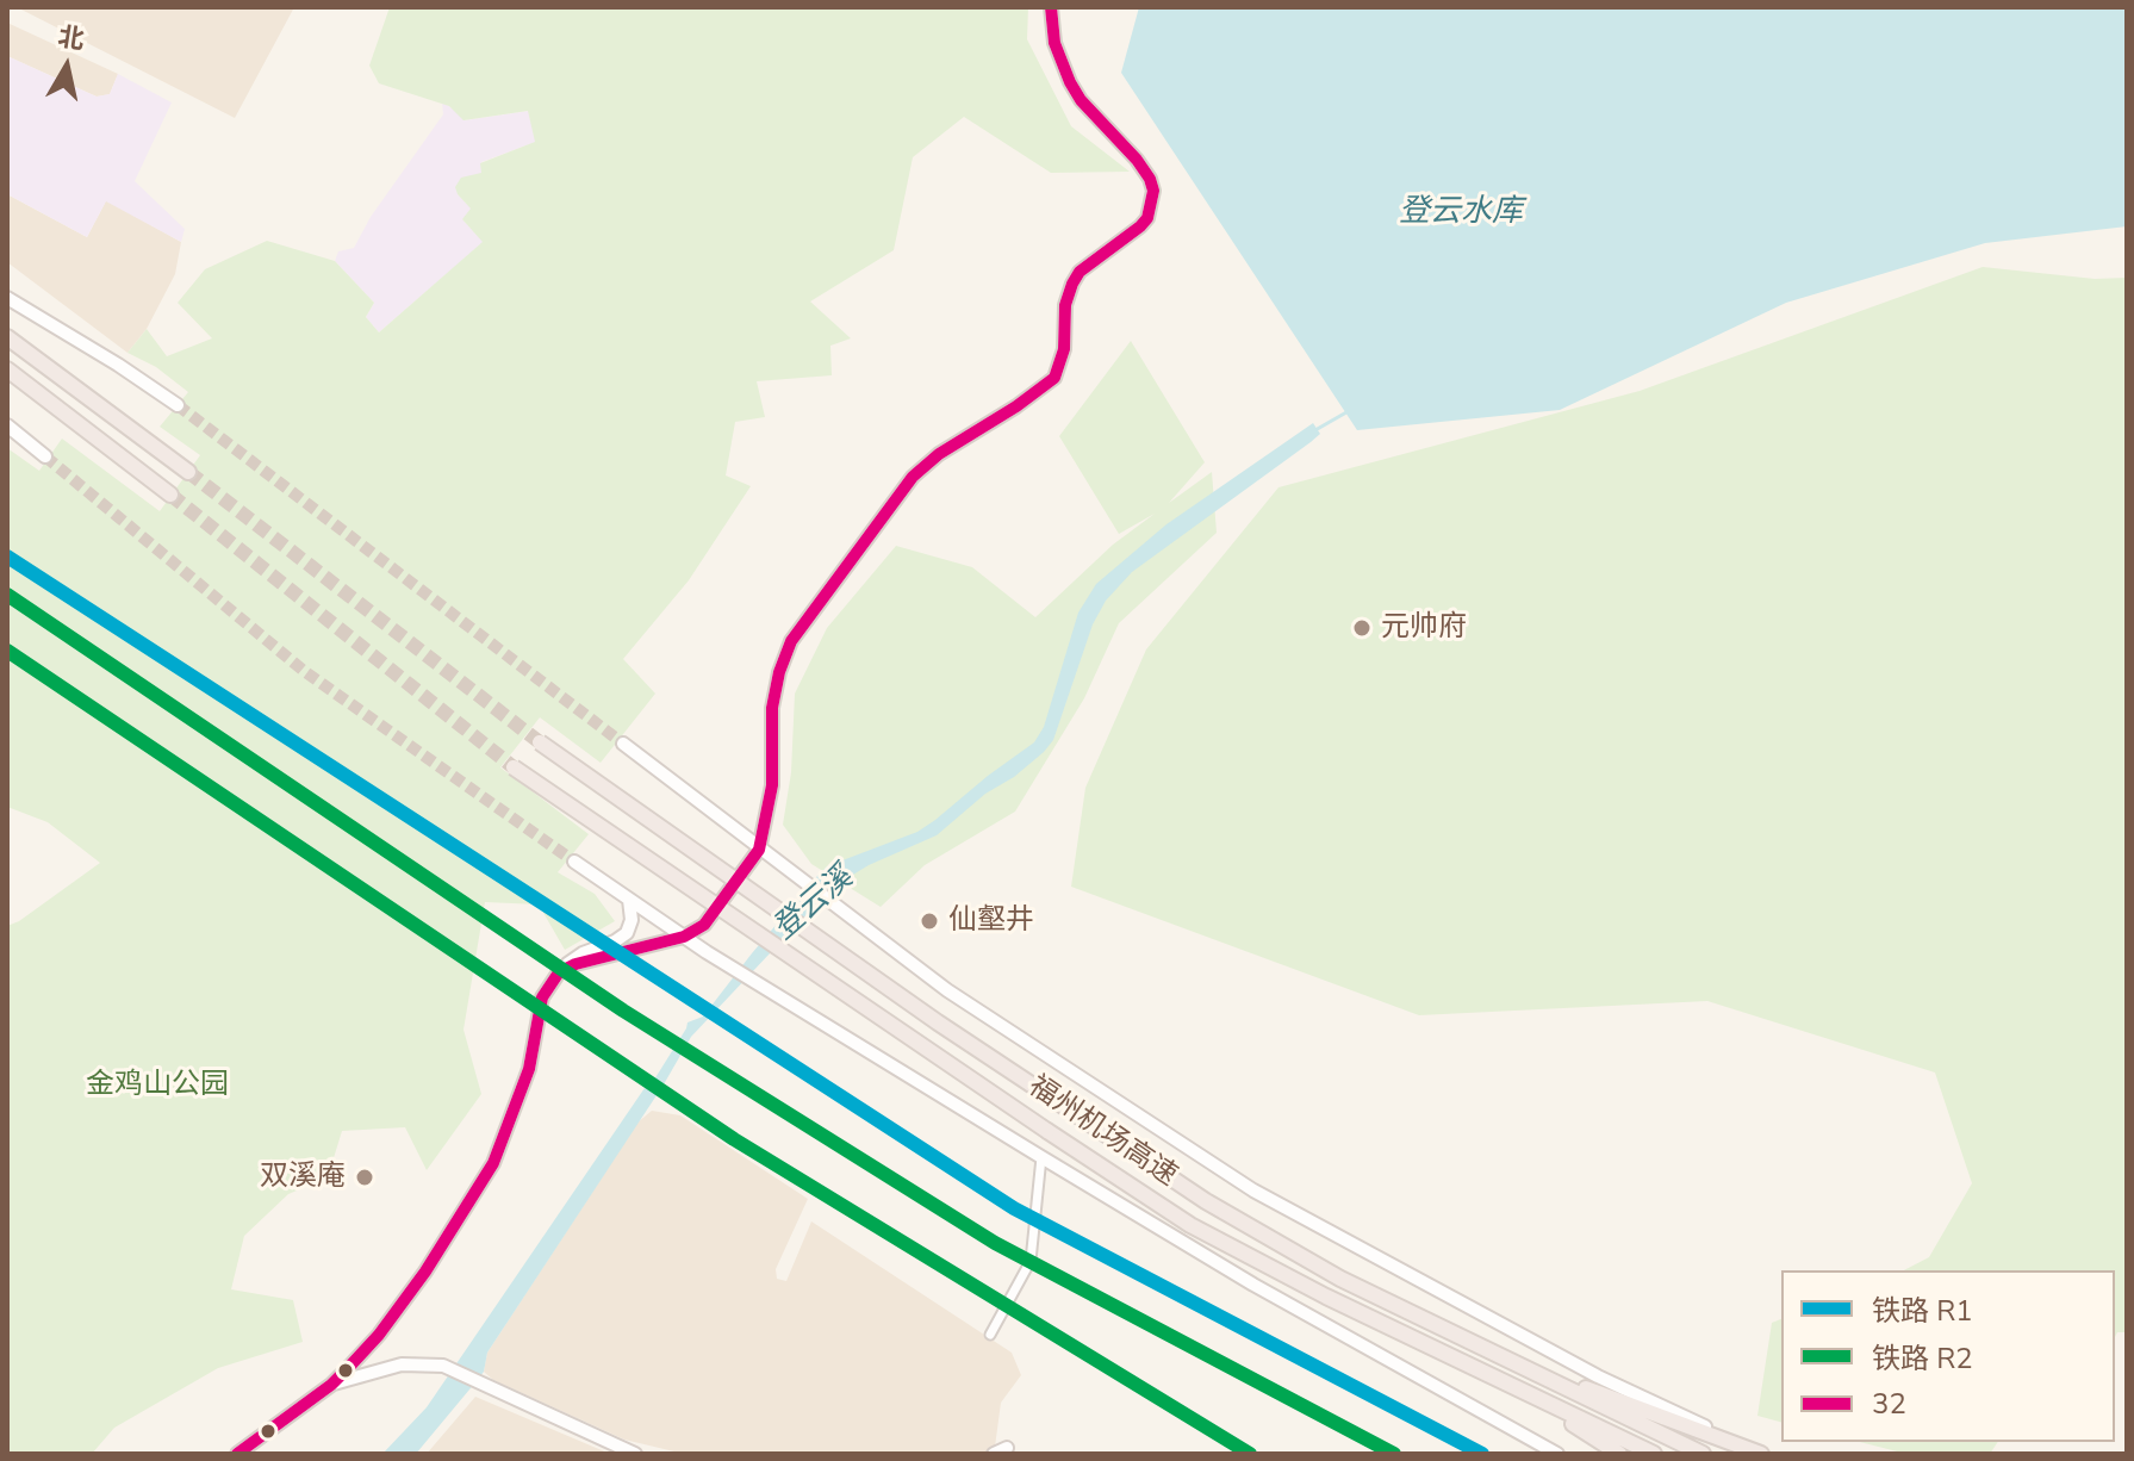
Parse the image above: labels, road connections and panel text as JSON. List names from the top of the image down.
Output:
{
  "streets": {
    "highway": ["福州机场高速"]
  },
  "water": ["登云水库", "登云溪"],
  "parks": ["金鸡山公园"],
  "places": ["元帅府", "仙壑井", "双溪庵"],
  "lines": ["transit line 32", "rail line R1", "rail line R2"],
  "legend": ["铁路 R1", "铁路 R2", "32"],
  "north": "top"
}
